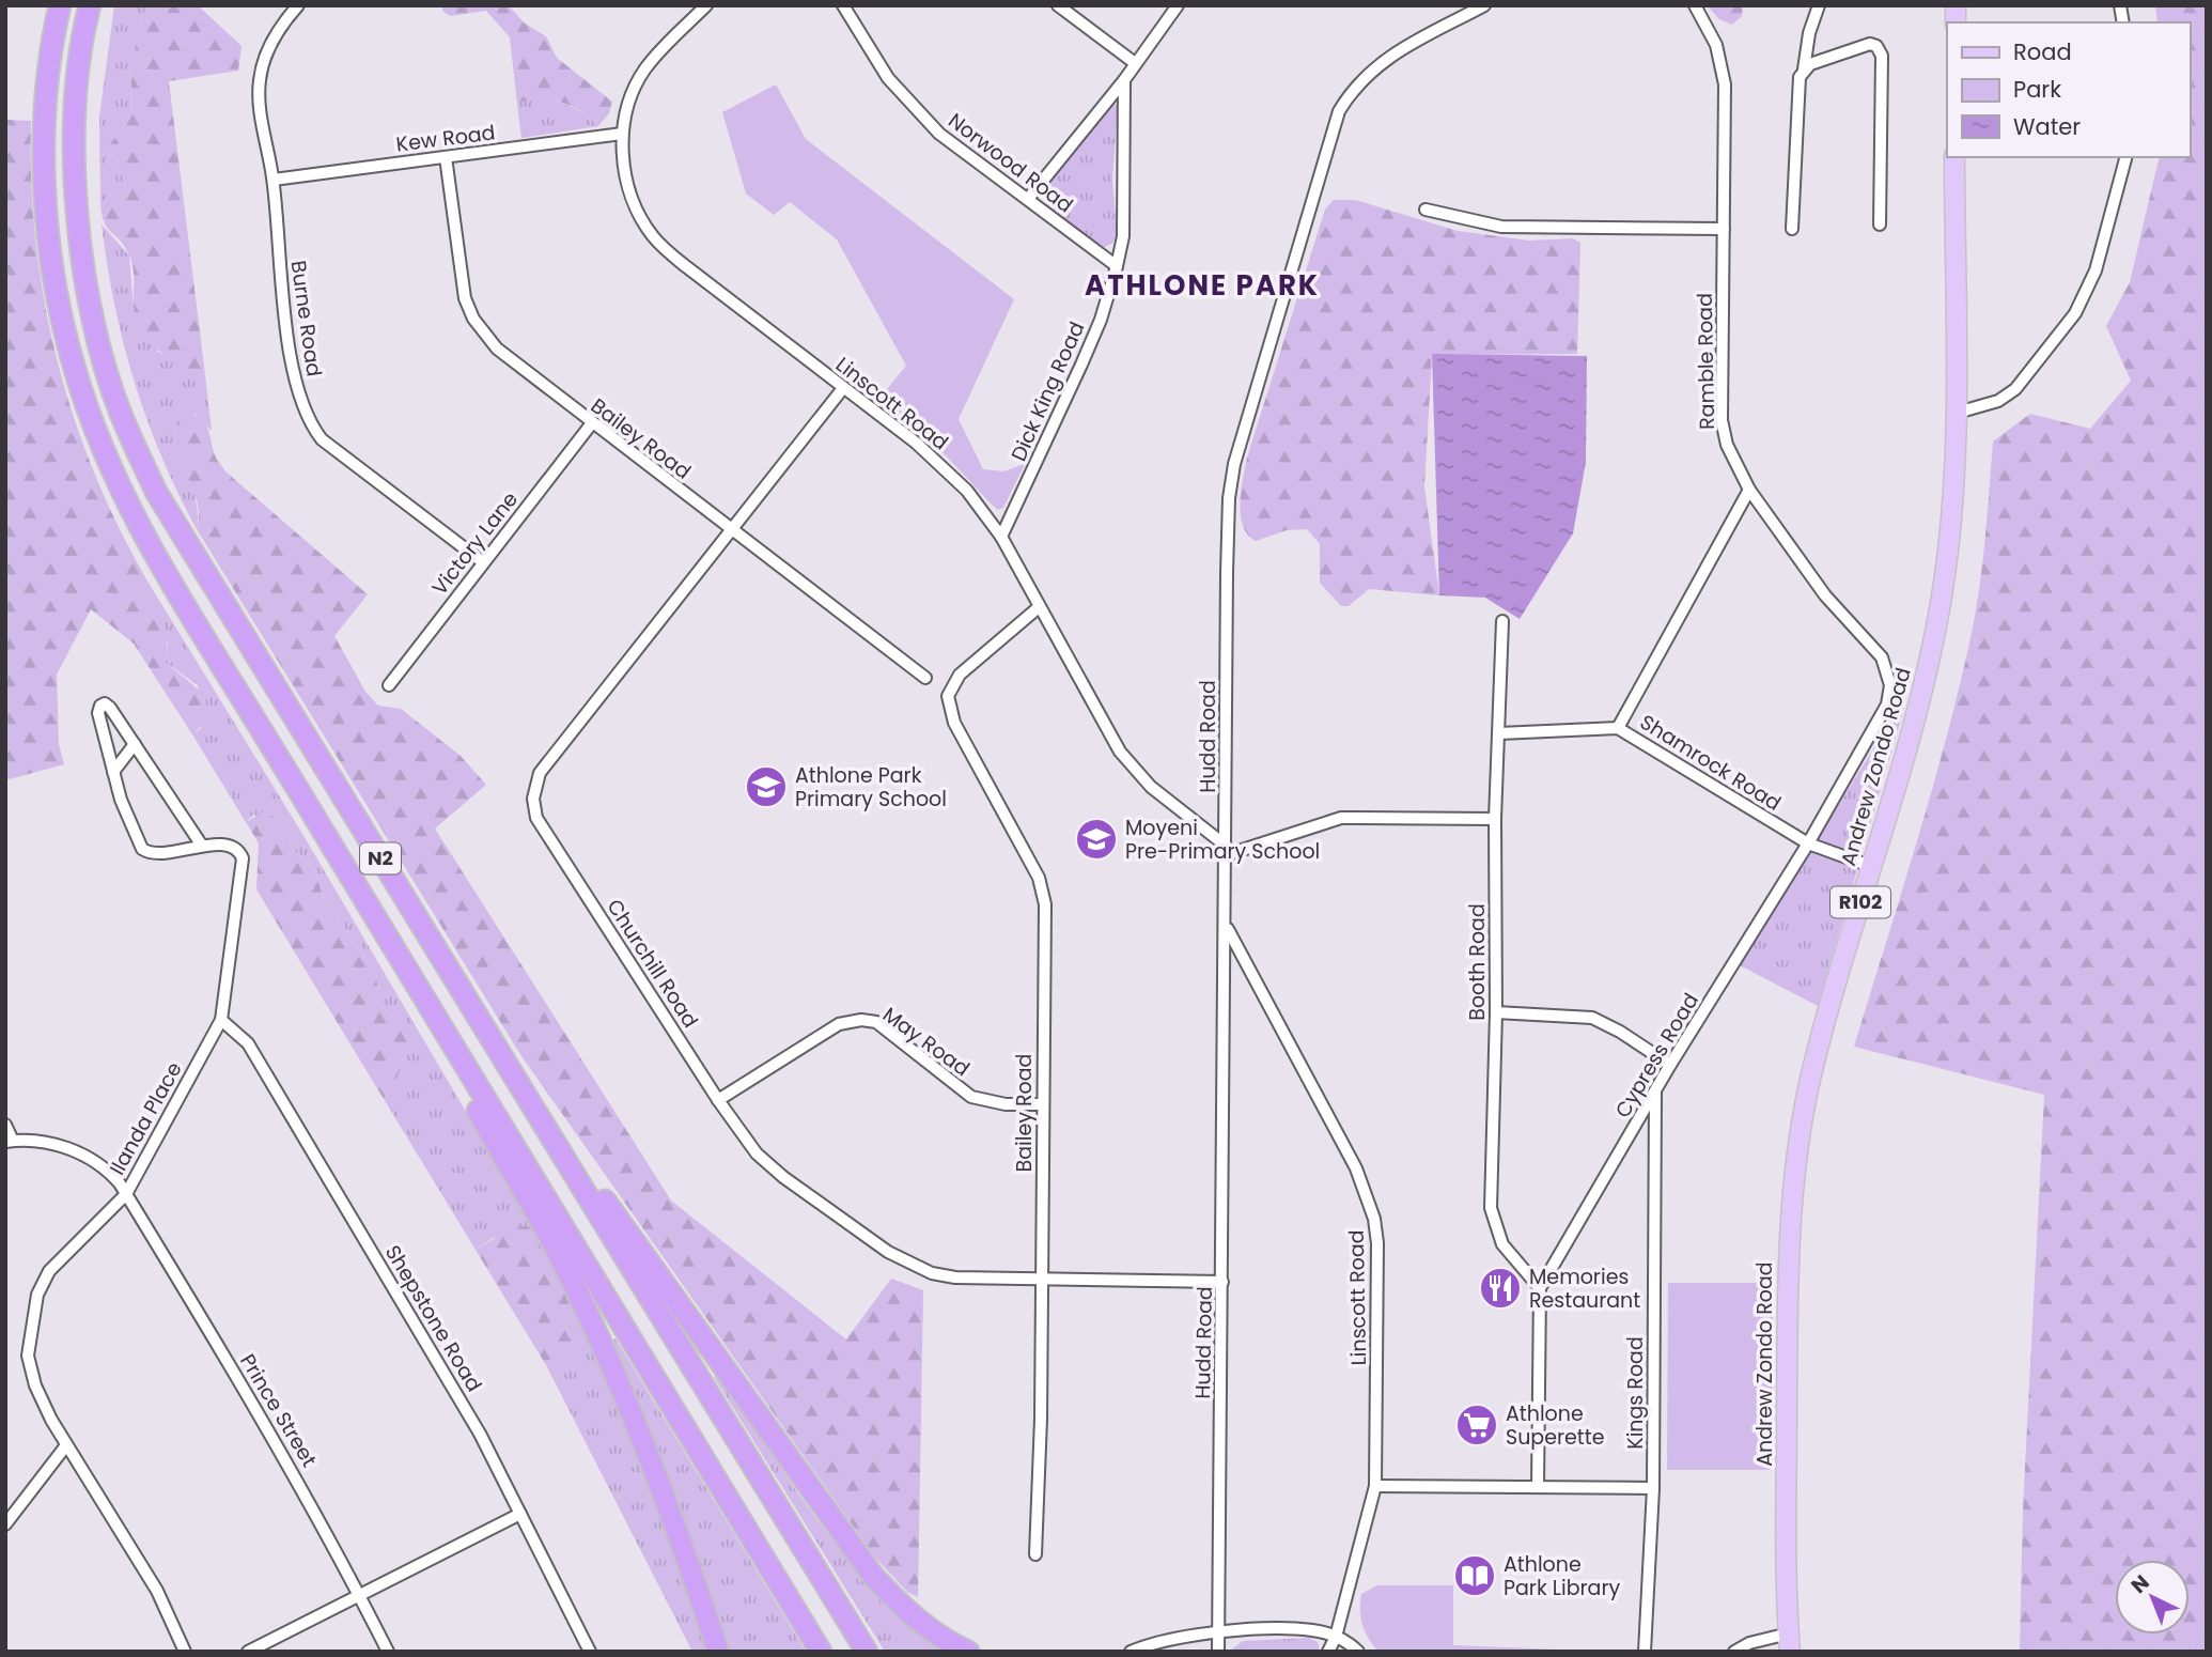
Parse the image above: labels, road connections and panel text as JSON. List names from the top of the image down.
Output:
{
  "streets": {
    "highway": ["N2"],
    "main road": ["Andrew Zondo Road", "R102"],
    "street": [
      "Kew Road",
      "Norwood Road",
      "Burne Road",
      "Ramble Road",
      "Dick King Road",
      "Linscott Road",
      "Bailey Road",
      "Victory Lane",
      "Hudd Road",
      "Shamrock Road",
      "Booth Road",
      "Churchill Road",
      "May Road",
      "Cypress Road",
      "Ilanda Place",
      "Shepstone Road",
      "Kings Road",
      "Prince Street"
    ]
  },
  "crossings": [
    ["Kew Road", "Burne Road"],
    ["Kew Road", "Linscott Road"],
    ["Kew Road", "Bailey Road"],
    ["Norwood Road", "Dick King Road"],
    ["Burne Road", "Victory Lane"],
    ["Ramble Road", "Cypress Road"],
    ["Dick King Road", "Linscott Road"],
    ["Linscott Road", "Bailey Road"],
    ["Linscott Road", "Hudd Road"],
    ["Linscott Road", "Churchill Road"],
    ["Bailey Road", "Victory Lane"],
    ["Bailey Road", "Churchill Road"],
    ["Bailey Road", "May Road"],
    ["Hudd Road", "Churchill Road"],
    ["Shamrock Road", "Booth Road"],
    ["Shamrock Road", "Cypress Road"],
    ["Booth Road", "Cypress Road"],
    ["Churchill Road", "May Road"],
    ["Cypress Road", "Kings Road"],
    ["Ilanda Place", "Shepstone Road"],
    ["Ilanda Place", "Prince Street"]
  ],
  "districts": ["ATHLONE PARK"],
  "places": {
    "school or university": ["Athlone Park Primary School", "Moyeni Pre-Primary School"],
    "restaurant": ["Memories Restaurant"],
    "supermarket": ["Athlone Superette"],
    "library": ["Athlone Park Library"]
  },
  "legend": ["Road", "Park", "Water"],
  "north": "top left"
}
